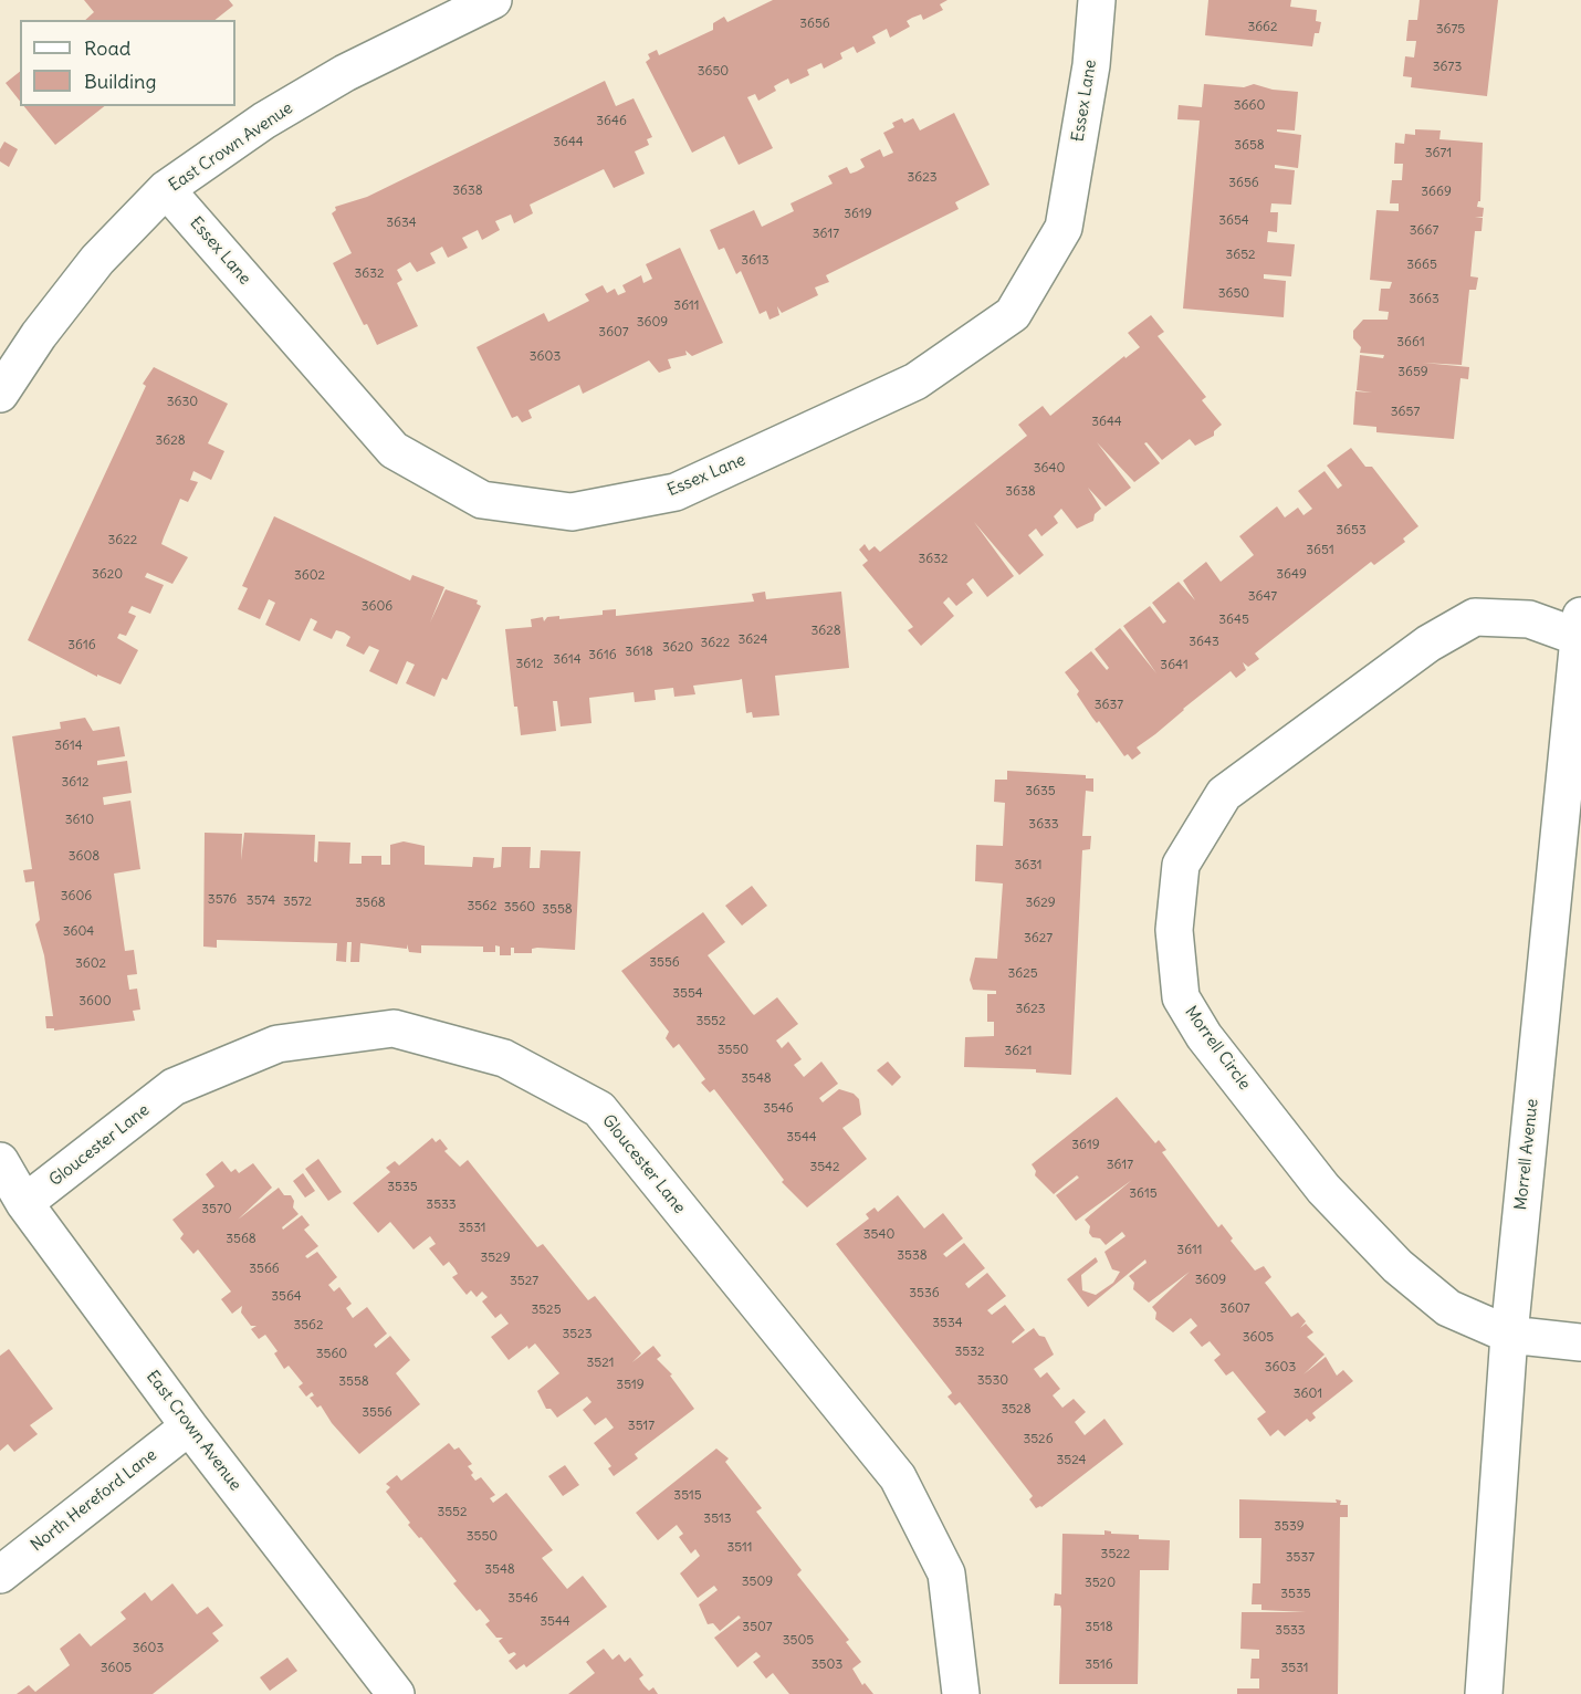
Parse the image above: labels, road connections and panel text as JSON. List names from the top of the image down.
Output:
{
  "streets": {
    "street": [
      "Essex Lane",
      "East Crown Avenue",
      "Morrell Circle",
      "Gloucester Lane",
      "Morrell Avenue",
      "North Hereford Lane"
    ]
  },
  "crossings": [
    ["Essex Lane", "East Crown Avenue"],
    ["East Crown Avenue", "Gloucester Lane"],
    ["East Crown Avenue", "North Hereford Lane"],
    ["Morrell Circle", "Morrell Avenue"]
  ],
  "house_numbers": [
    "3656",
    "3662",
    "3675",
    "3673",
    "3650",
    "3660",
    "3646",
    "3644",
    "3658",
    "3671",
    "3623",
    "3656",
    "3638",
    "3669",
    "3619",
    "3654",
    "3634",
    "3667",
    "3617",
    "3652",
    "3613",
    "3665",
    "3632",
    "3650",
    "3663",
    "3611",
    "3609",
    "3607",
    "3661",
    "3603",
    "3659",
    "3630",
    "3657",
    "3644",
    "3628",
    "3640",
    "3638",
    "3653",
    "3622",
    "3651",
    "3632",
    "3620",
    "3649",
    "3602",
    "3647",
    "3606",
    "3645",
    "3628",
    "3624",
    "3643",
    "3622",
    "3616",
    "3620",
    "3618",
    "3616",
    "3614",
    "3612",
    "3641",
    "3637",
    "3614",
    "3612",
    "3635",
    "3610",
    "3633",
    "3608",
    "3631",
    "3606",
    "3576",
    "3574",
    "3572",
    "3568",
    "3629",
    "3562",
    "3560",
    "3558",
    "3604",
    "3627",
    "3556",
    "3602",
    "3625",
    "3554",
    "3600",
    "3623",
    "3552",
    "3550",
    "3621",
    "3548",
    "3546",
    "3544",
    "3619",
    "3617",
    "3542",
    "3535",
    "3615",
    "3533",
    "3570",
    "3531",
    "3540",
    "3568",
    "3611",
    "3538",
    "3529",
    "3566",
    "3609",
    "3527",
    "3536",
    "3564",
    "3607",
    "3525",
    "3534",
    "3562",
    "3523",
    "3605",
    "3532",
    "3560",
    "3521",
    "3603",
    "3530",
    "3558",
    "3519",
    "3601",
    "3528",
    "3556",
    "3517",
    "3526",
    "3524",
    "3515",
    "3552",
    "3513",
    "3539",
    "3550",
    "3511",
    "3522",
    "3537",
    "3548",
    "3509",
    "3520",
    "3535",
    "3546",
    "3544",
    "3507",
    "3518",
    "3533",
    "3505",
    "3603",
    "3503",
    "3516",
    "3605",
    "3531"
  ],
  "legend": ["Road", "Building"]
}
